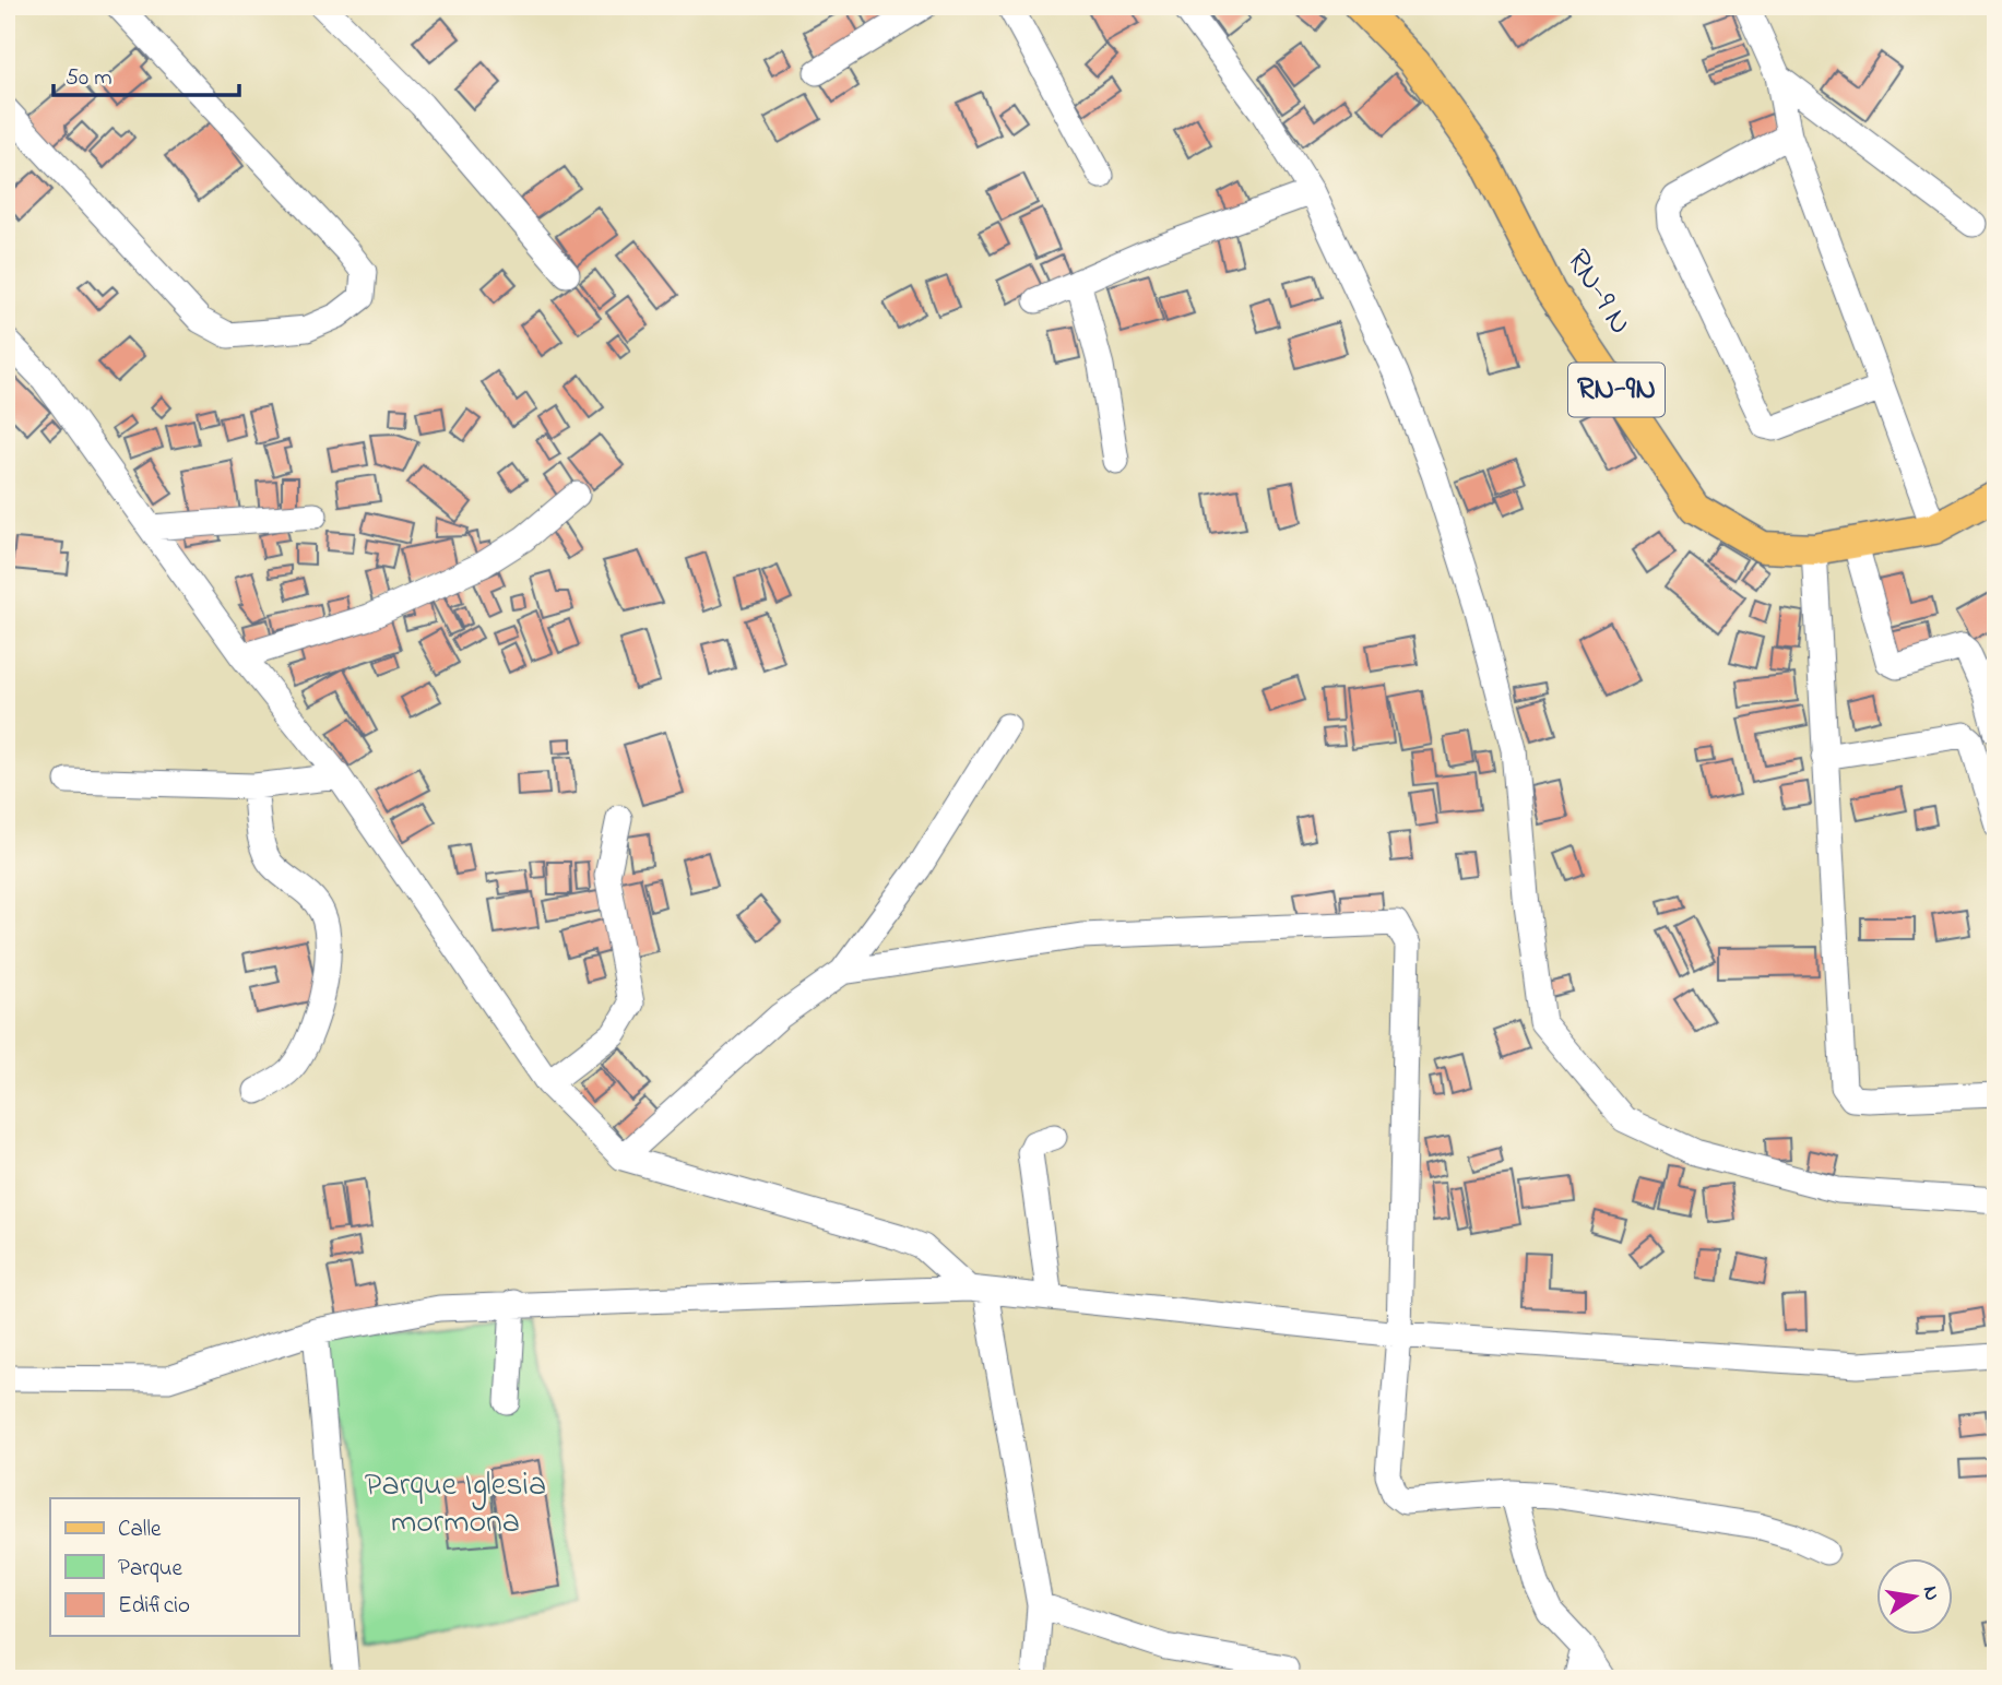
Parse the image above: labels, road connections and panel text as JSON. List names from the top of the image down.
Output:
{
  "streets": {
    "main road": ["RN-9 N", "RN-9N"]
  },
  "parks": ["Parque Iglesia mormona"],
  "legend": ["Calle", "Parque", "Edificio"],
  "scale_bar": "50 m",
  "north": "right"
}
